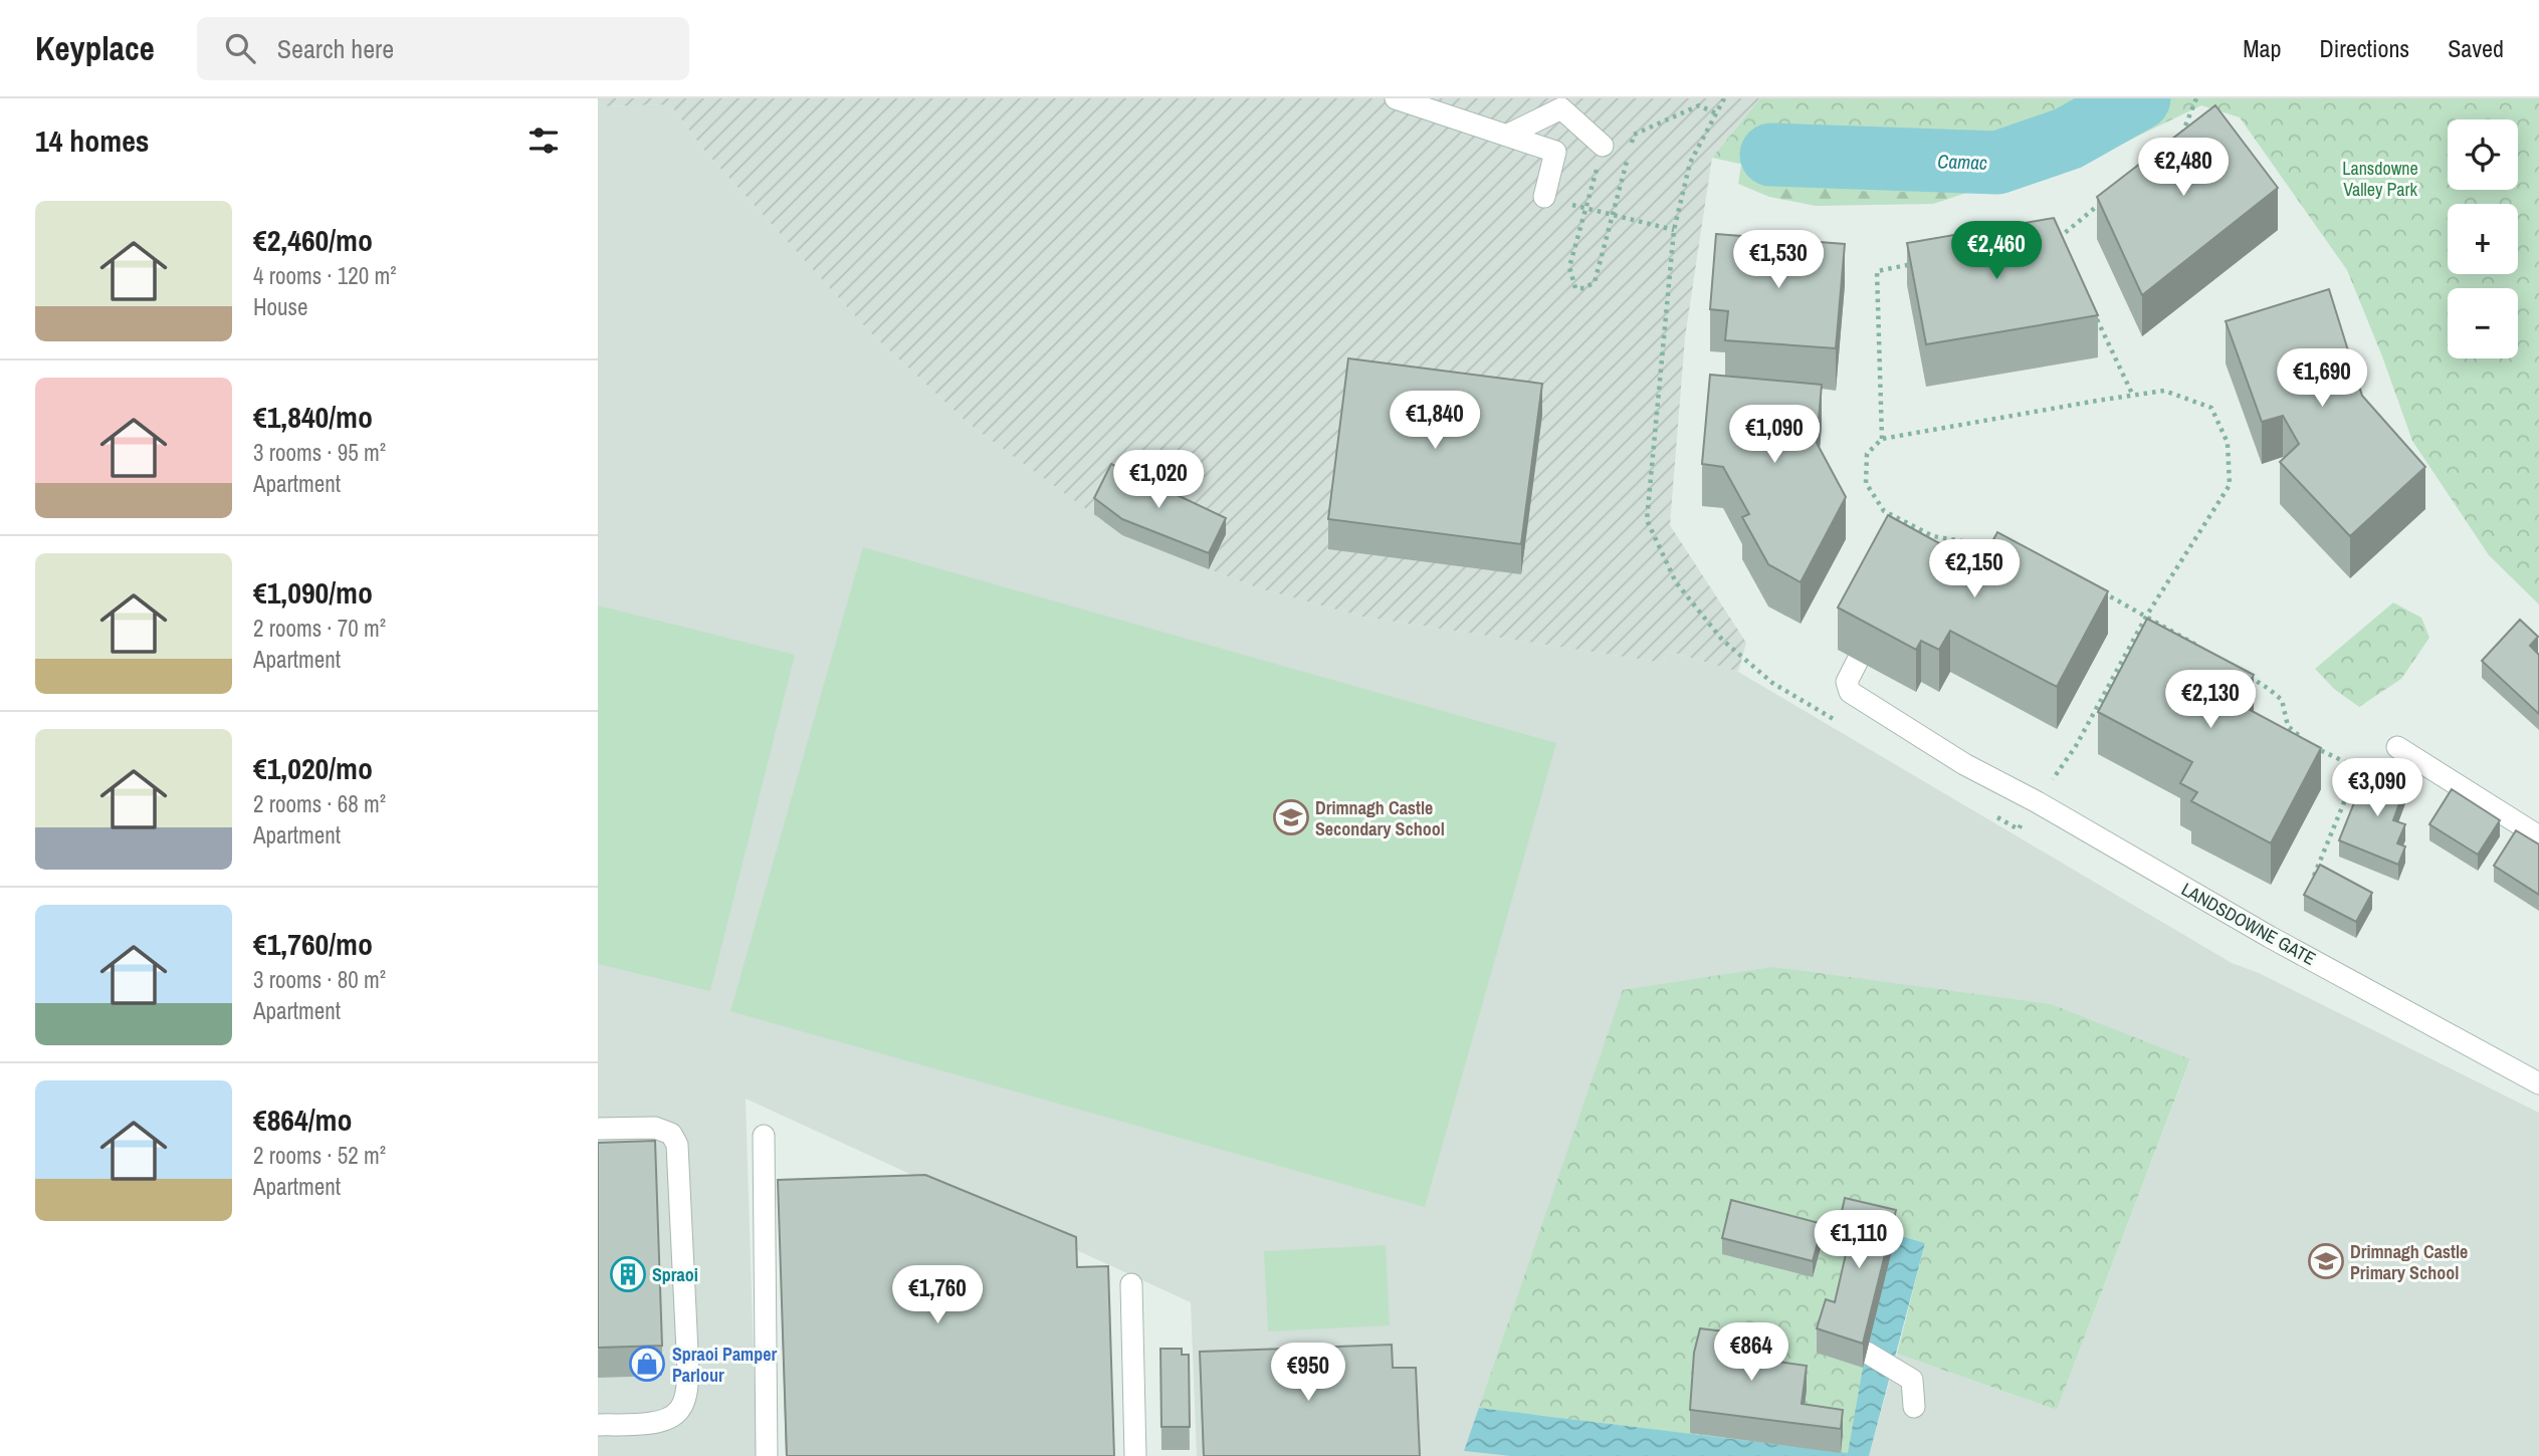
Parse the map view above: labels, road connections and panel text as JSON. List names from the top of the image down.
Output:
{
  "streets": {
    "street": ["LANDSDOWNE GATE"]
  },
  "water": ["Camac"],
  "parks": ["Lansdowne Valley Park"],
  "places": {
    "school or university": ["Drimnagh Castle Secondary School", "Drimnagh Castle Primary School"],
    "building": ["Spraoi"],
    "shop": ["Spraoi Pamper Parlour"]
  },
  "page": {
    "header": "Keyplace",
    "search": "Search here",
    "nav": ["Map", "Directions", "Saved"],
    "heading": "14 homes",
    "map_buttons": ["+", "−"],
    "price": [
      "€2,480",
      "€2,460",
      "€1,530",
      "€1,690",
      "€1,840",
      "€1,090",
      "€1,020",
      "€2,150",
      "€2,130",
      "€3,090",
      "€1,110",
      "€1,760",
      "€864",
      "€950"
    ],
    "list": [
      {
        "name": "€2,460/mo",
        "note": "4 rooms · 120 m² · House"
      },
      {
        "name": "€1,840/mo",
        "note": "3 rooms · 95 m² · Apartment"
      },
      {
        "name": "€1,090/mo",
        "note": "2 rooms · 70 m² · Apartment"
      },
      {
        "name": "€1,020/mo",
        "note": "2 rooms · 68 m² · Apartment"
      },
      {
        "name": "€1,760/mo",
        "note": "3 rooms · 80 m² · Apartment"
      },
      {
        "name": "€864/mo",
        "note": "2 rooms · 52 m² · Apartment"
      }
    ]
  }
}
